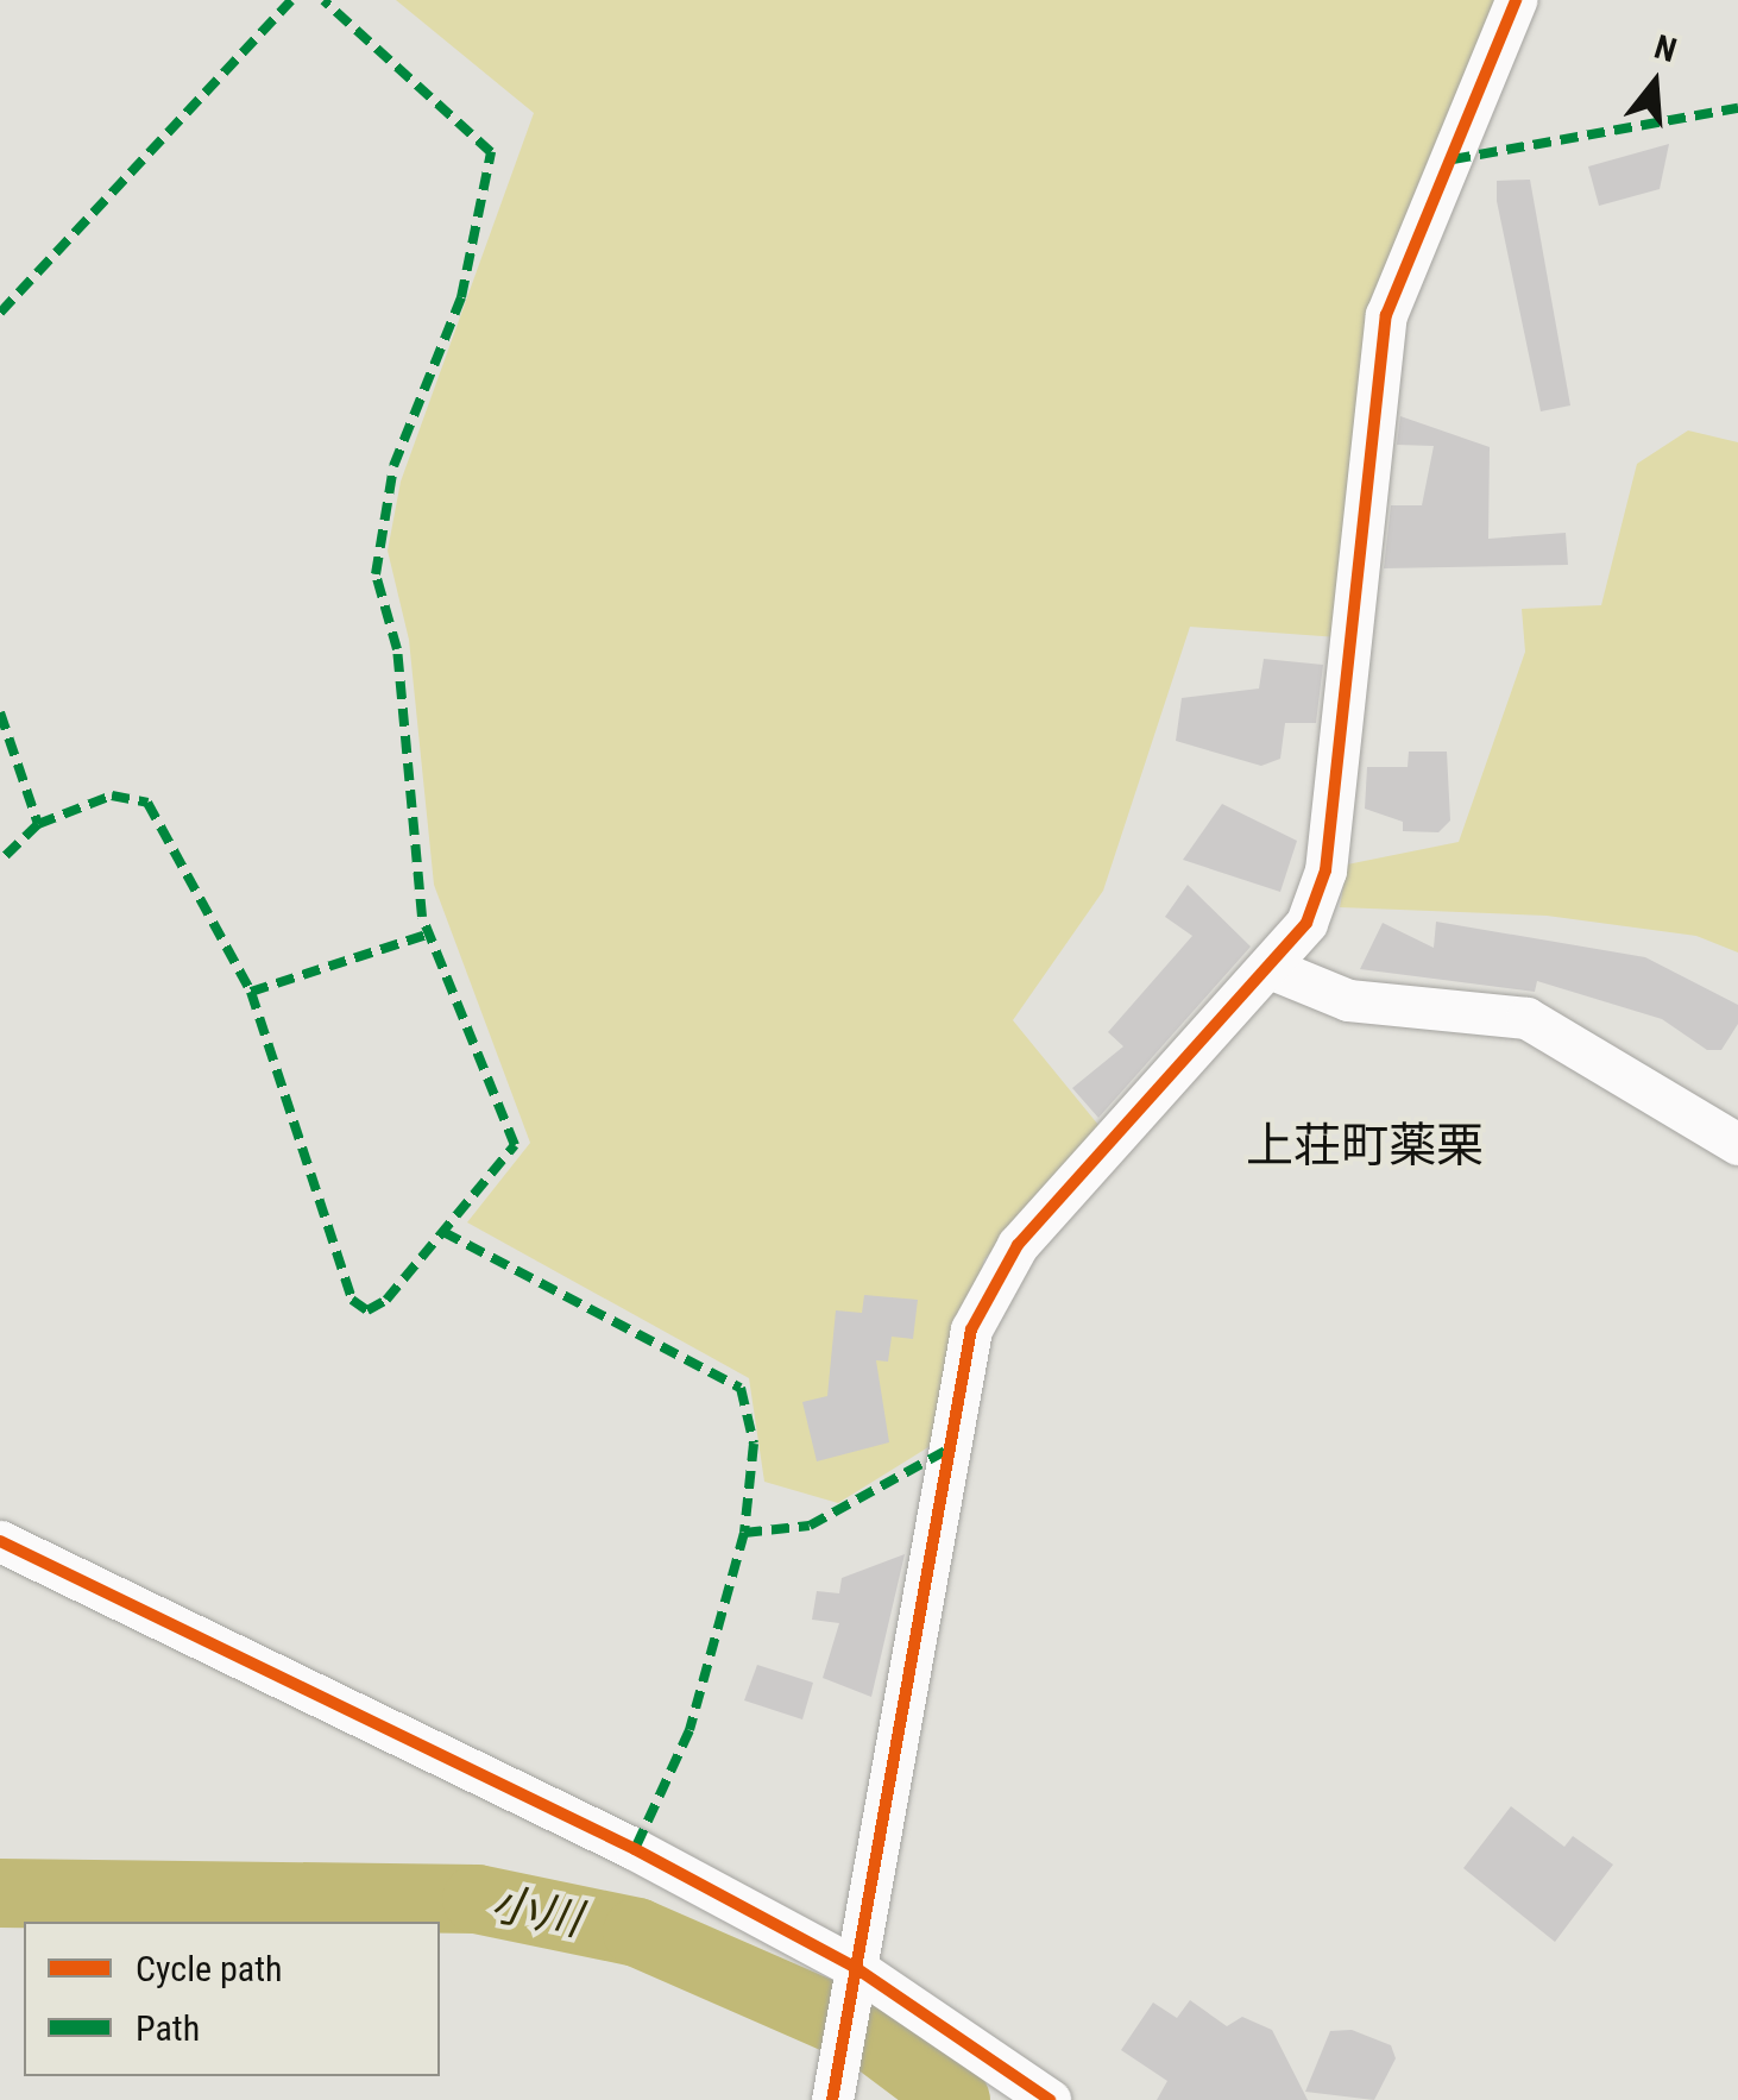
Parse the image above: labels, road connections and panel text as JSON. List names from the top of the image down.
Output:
{
  "districts": ["上荘町薬栗"],
  "water": ["小川"],
  "legend": ["Cycle path", "Path"],
  "north": "top"
}
